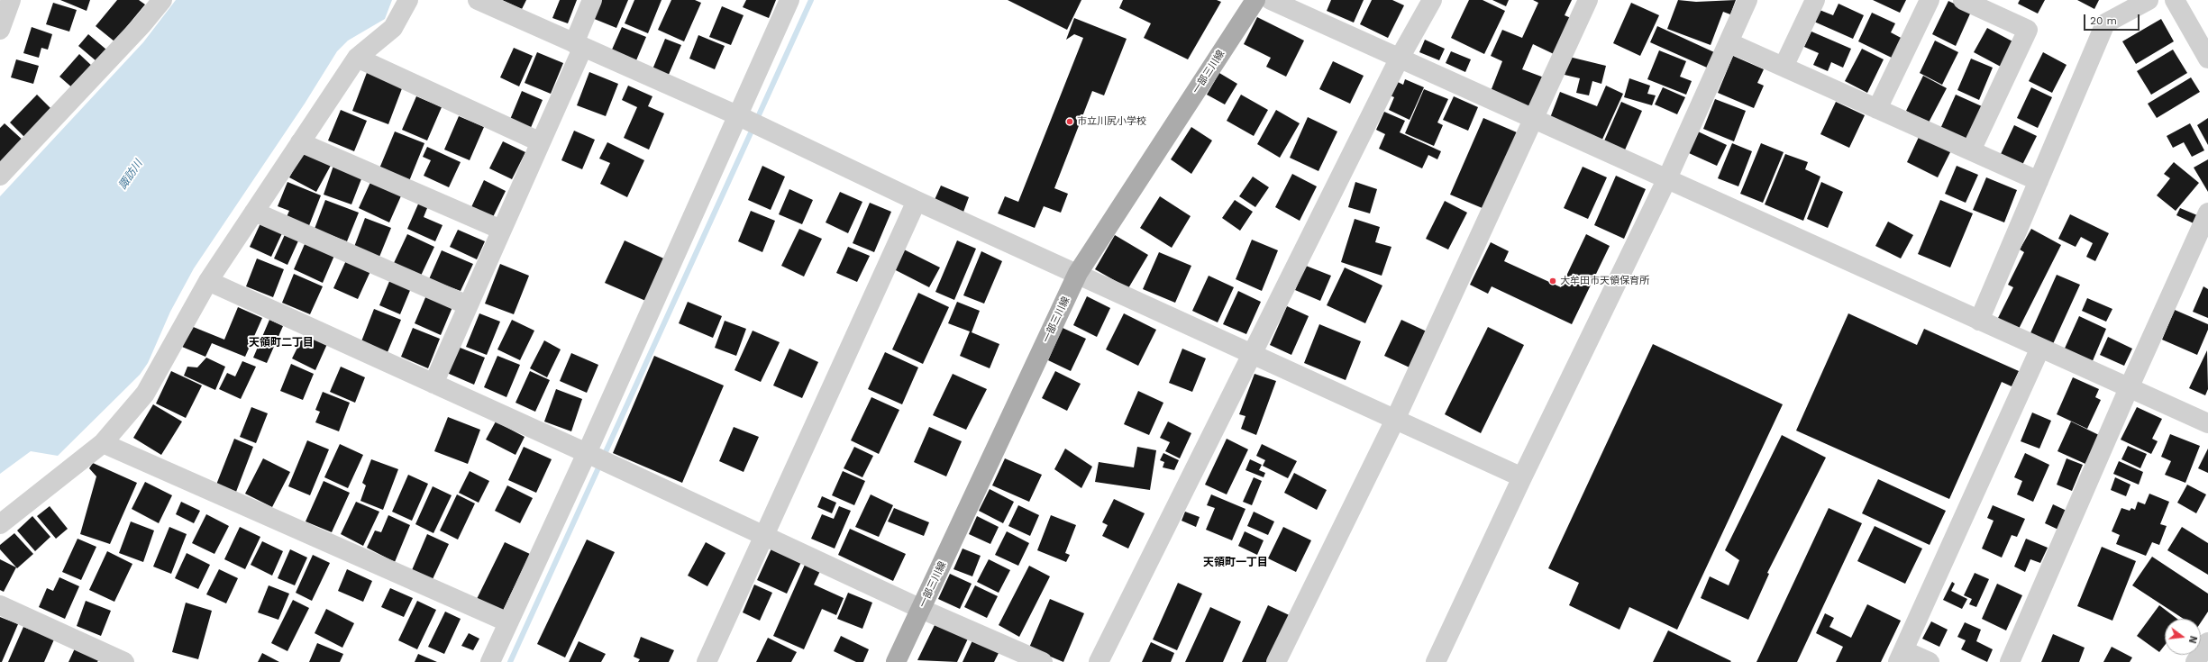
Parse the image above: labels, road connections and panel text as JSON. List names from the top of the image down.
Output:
{
  "streets": {
    "main road": ["一部三川線"]
  },
  "districts": ["天領町二丁目", "天領町一丁目"],
  "water": ["諏訪川"],
  "places": ["市立川尻小学校", "大牟田市天領保育所"],
  "scale_bar": "20 m",
  "north": "right"
}
